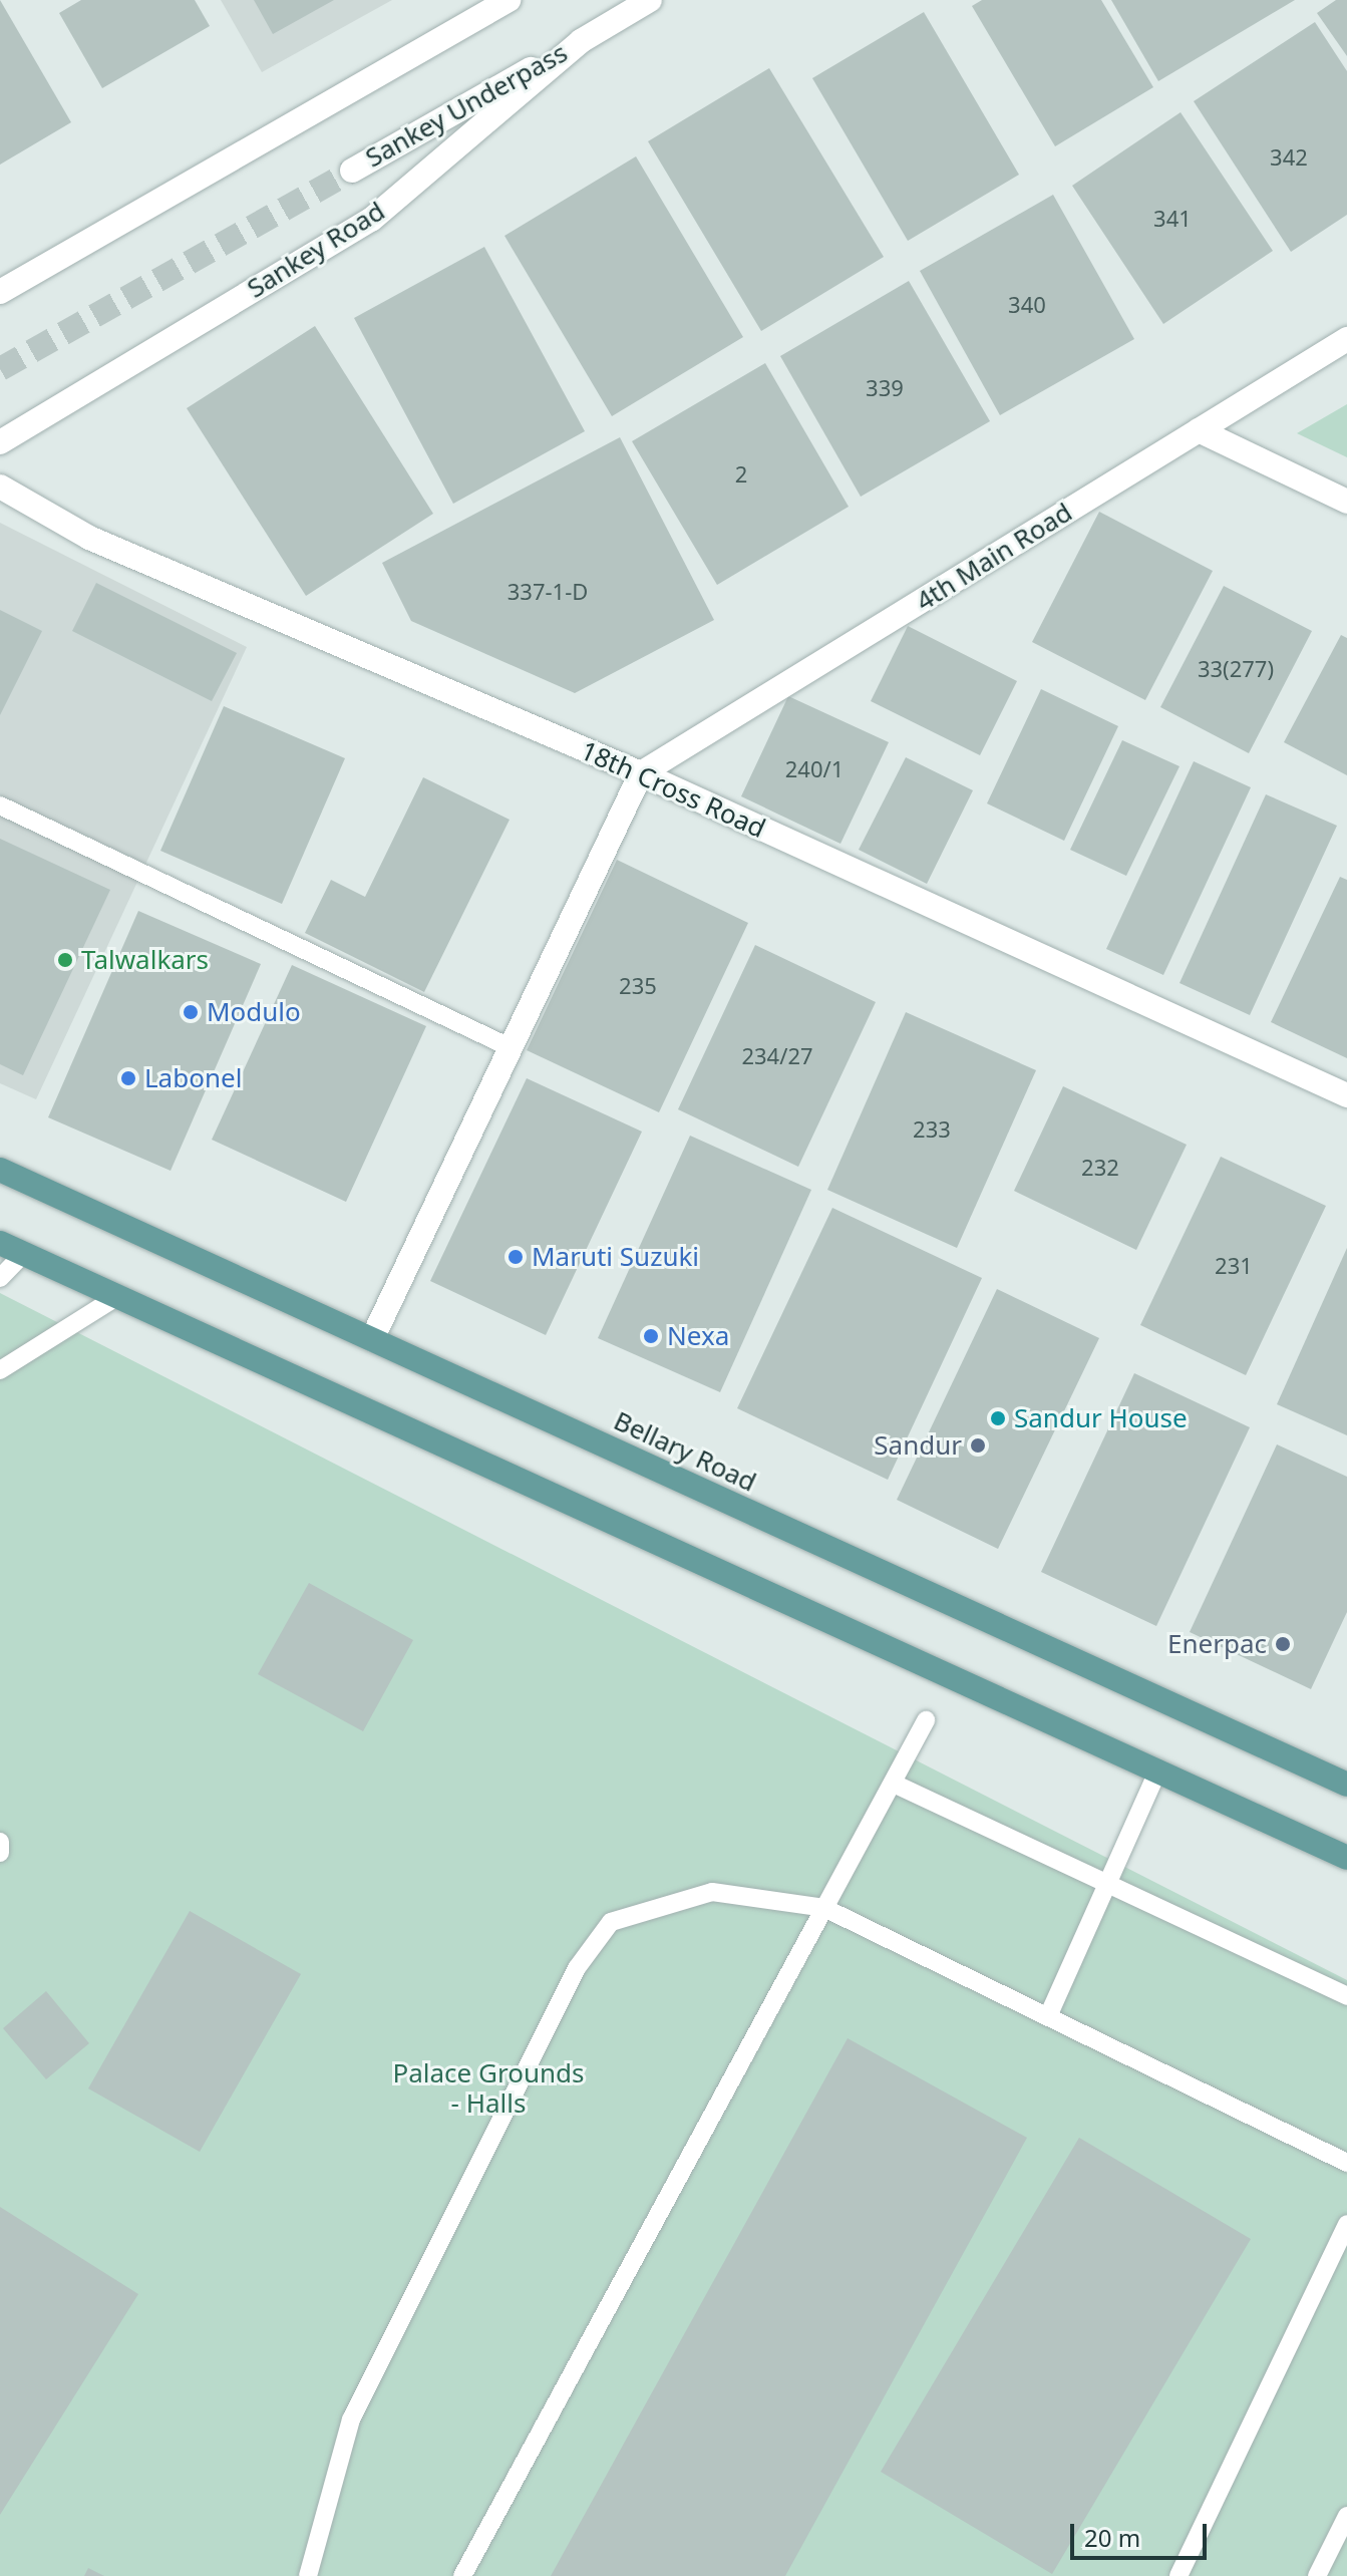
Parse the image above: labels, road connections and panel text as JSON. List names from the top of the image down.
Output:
{
  "streets": {
    "main road": ["Bellary Road"],
    "street": [
      "Sankey Underpass",
      "Sankey Road",
      "4th Main Road",
      "18th Cross Road"
    ]
  },
  "crossings": [
    ["Sankey Underpass", "Sankey Road"],
    ["4th Main Road", "18th Cross Road"]
  ],
  "parks": ["Palace Grounds - Halls"],
  "places": [
    "Talwalkars",
    "Modulo",
    "Labonel",
    "Maruti Suzuki",
    "Nexa",
    "Sandur House",
    "Sandur",
    "Enerpac"
  ],
  "house_numbers": [
    "342",
    "341",
    "340",
    "339",
    "2",
    "337-1-D",
    "33(277)",
    "240/1",
    "235",
    "234/27",
    "233",
    "232",
    "231"
  ],
  "scale_bar": "20 m"
}
